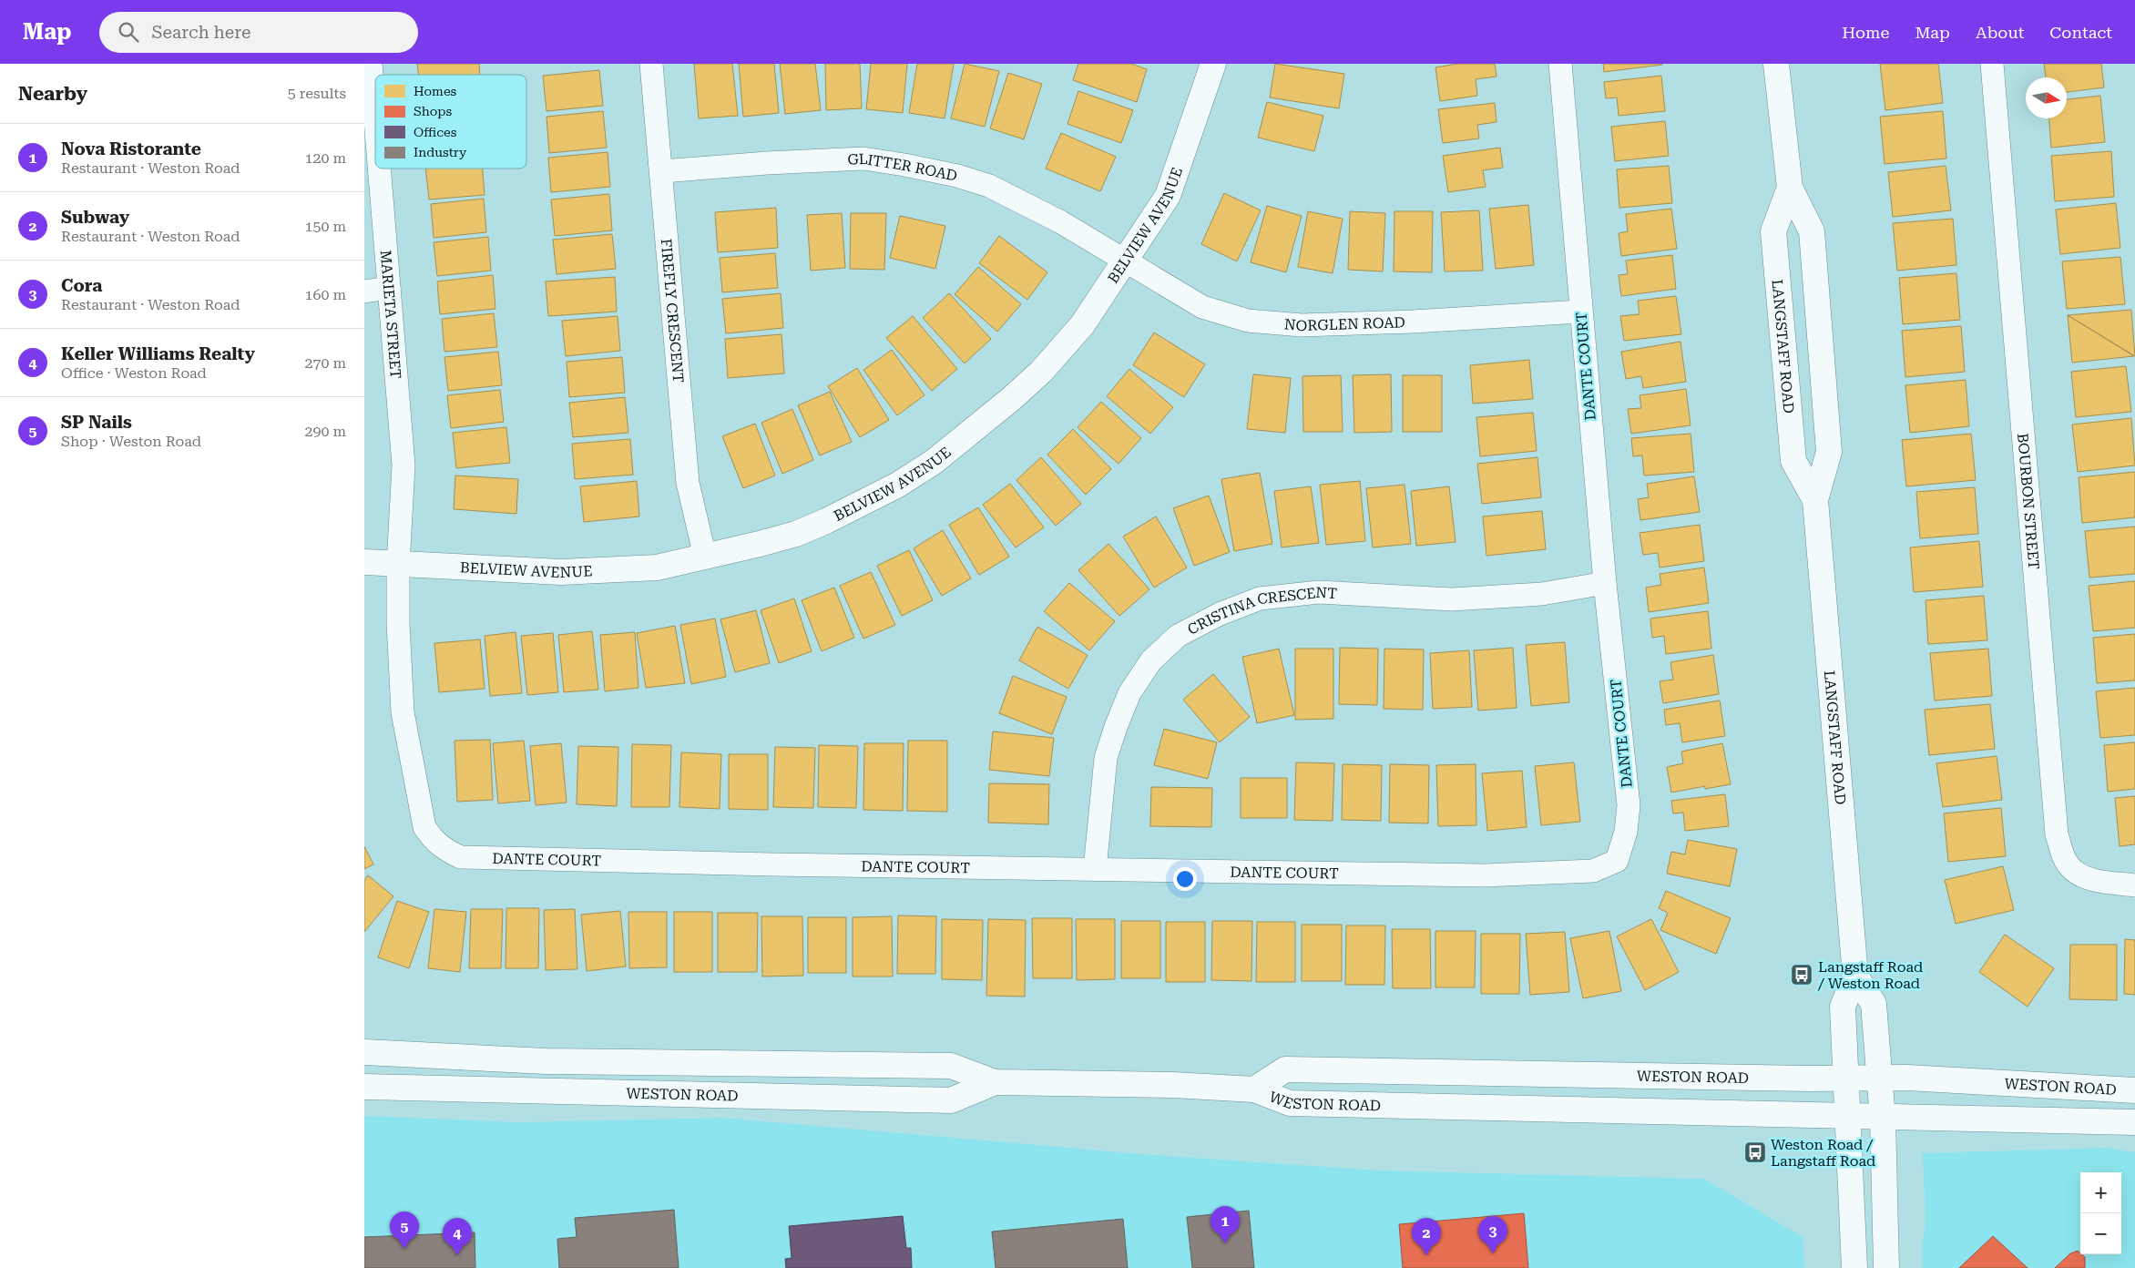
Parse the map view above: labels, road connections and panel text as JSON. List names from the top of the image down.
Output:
{
  "streets": {
    "main road": ["BELVIEW AVENUE", "LANGSTAFF ROAD", "WESTON ROAD"],
    "street": [
      "GLITTER ROAD",
      "FIREFLY CRESCENT",
      "MARIETA STREET",
      "NORGLEN ROAD",
      "DANTE COURT",
      "BOURBON STREET",
      "CRISTINA CRESCENT"
    ]
  },
  "crossings": [
    ["GLITTER ROAD", "BELVIEW AVENUE"],
    ["GLITTER ROAD", "FIREFLY CRESCENT"],
    ["GLITTER ROAD", "NORGLEN ROAD"],
    ["BELVIEW AVENUE", "FIREFLY CRESCENT"],
    ["BELVIEW AVENUE", "MARIETA STREET"],
    ["BELVIEW AVENUE", "NORGLEN ROAD"],
    ["BELVIEW AVENUE", "DANTE COURT"],
    ["MARIETA STREET", "DANTE COURT"],
    ["NORGLEN ROAD", "DANTE COURT"],
    ["LANGSTAFF ROAD", "WESTON ROAD"],
    ["DANTE COURT", "CRISTINA CRESCENT"]
  ],
  "places": {
    "bus stop": ["Langstaff Road / Weston Road", "Weston Road / Langstaff Road"]
  },
  "legend": [
    "Homes",
    "Shops",
    "Offices",
    "Industry"
  ],
  "north": "right",
  "page": {
    "header": "Map",
    "search": "Search here",
    "nav": [
      "Home",
      "Map",
      "About",
      "Contact"
    ],
    "heading": ["Nearby", "5 results"],
    "list": [
      {
        "mark": "1",
        "name": "Nova Ristorante",
        "note": "Restaurant · Weston Road",
        "value": "120 m"
      },
      {
        "mark": "2",
        "name": "Subway",
        "note": "Restaurant · Weston Road",
        "value": "150 m"
      },
      {
        "mark": "3",
        "name": "Cora",
        "note": "Restaurant · Weston Road",
        "value": "160 m"
      },
      {
        "mark": "4",
        "name": "Keller Williams Realty",
        "note": "Office · Weston Road",
        "value": "270 m"
      },
      {
        "mark": "5",
        "name": "SP Nails",
        "note": "Shop · Weston Road",
        "value": "290 m"
      }
    ],
    "map_buttons": ["+", "−"],
    "pins": [
      "1",
      "5",
      "3",
      "2",
      "4"
    ]
  }
}
